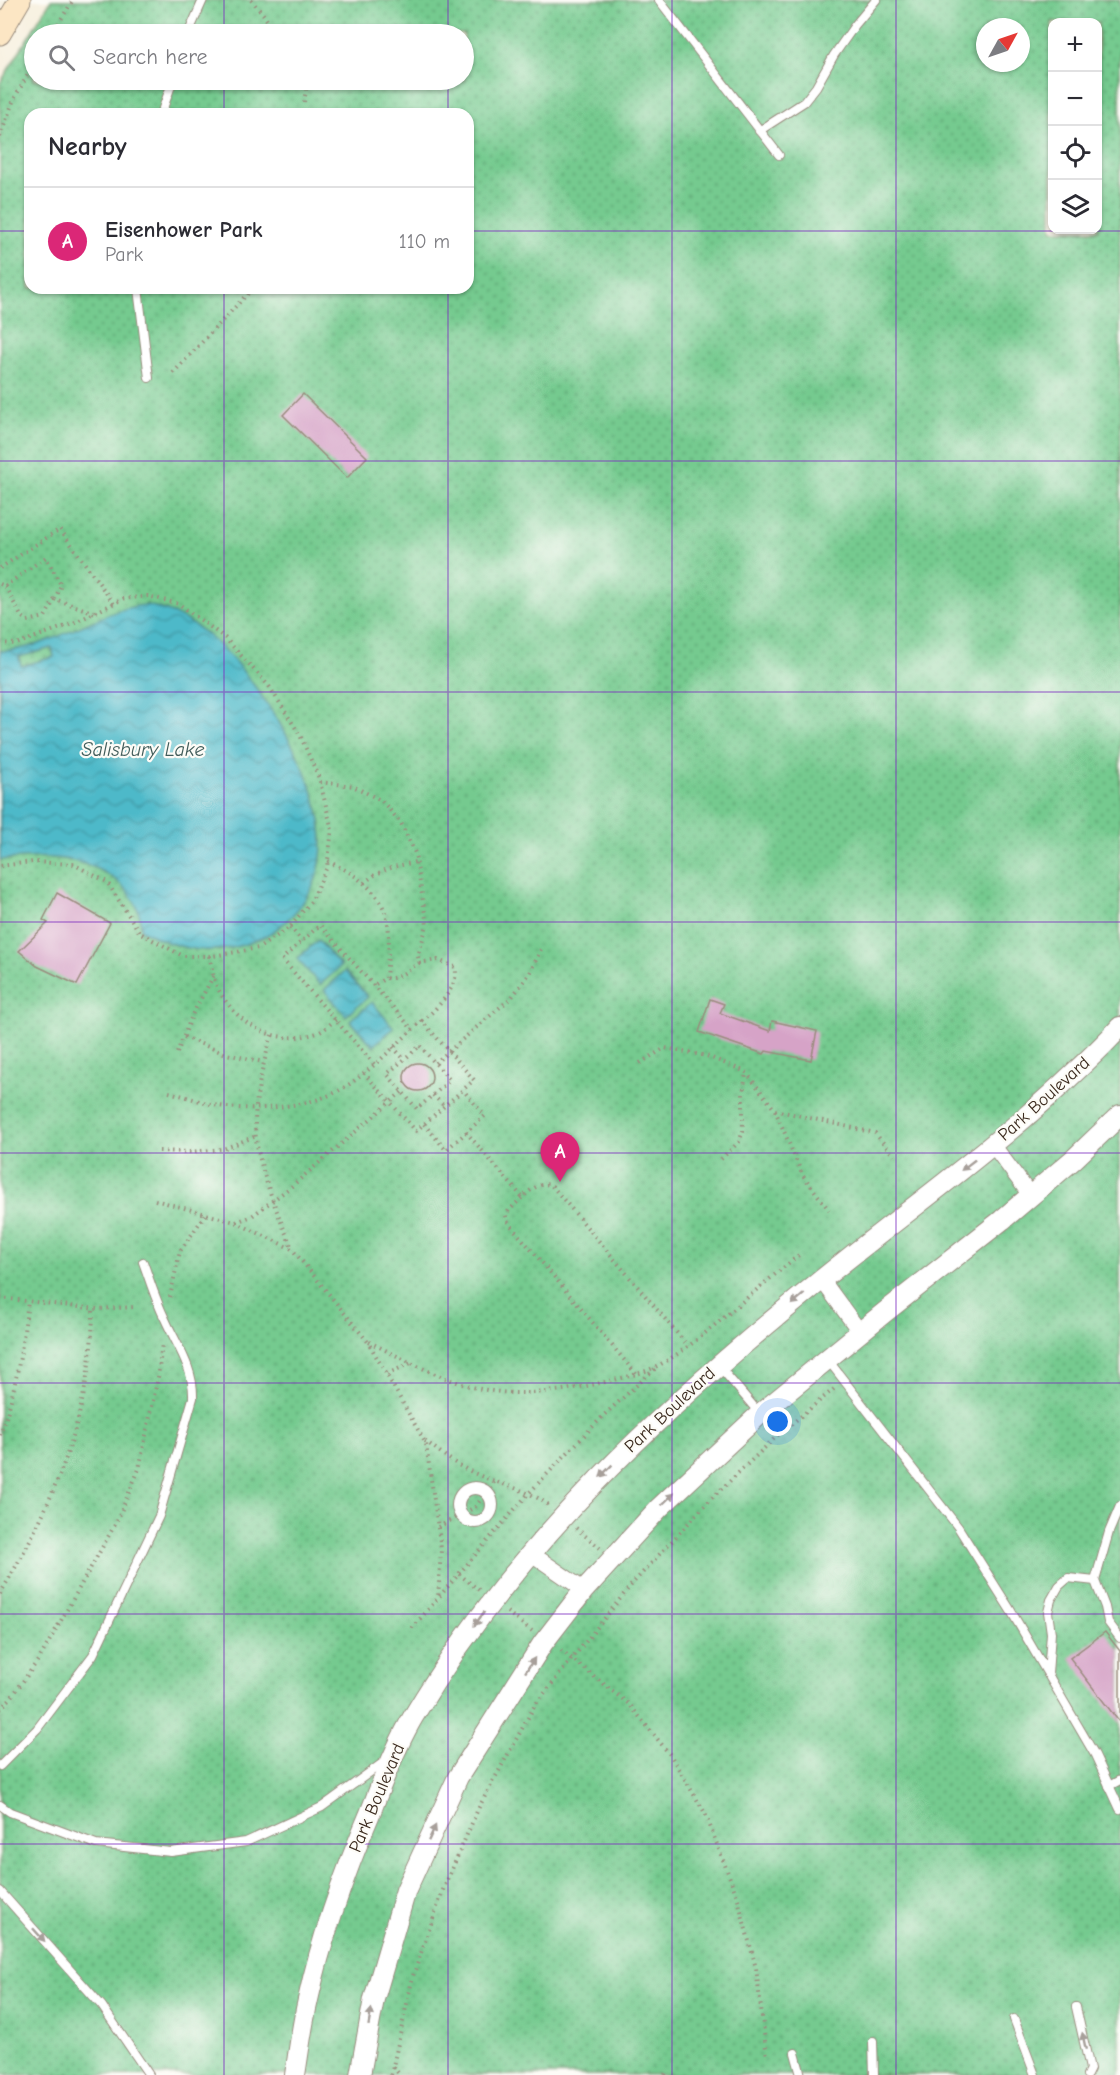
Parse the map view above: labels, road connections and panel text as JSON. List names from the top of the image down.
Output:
{
  "streets": {
    "street": ["Park Boulevard"]
  },
  "water": ["Salisbury Lake"],
  "north": "top right",
  "page": {
    "map_buttons": ["+", "−"],
    "search": "Search here",
    "heading": "Nearby",
    "list": [
      {
        "mark": "A",
        "name": "Eisenhower Park",
        "note": "Park",
        "value": "110 m"
      }
    ],
    "pins": "A"
  }
}
